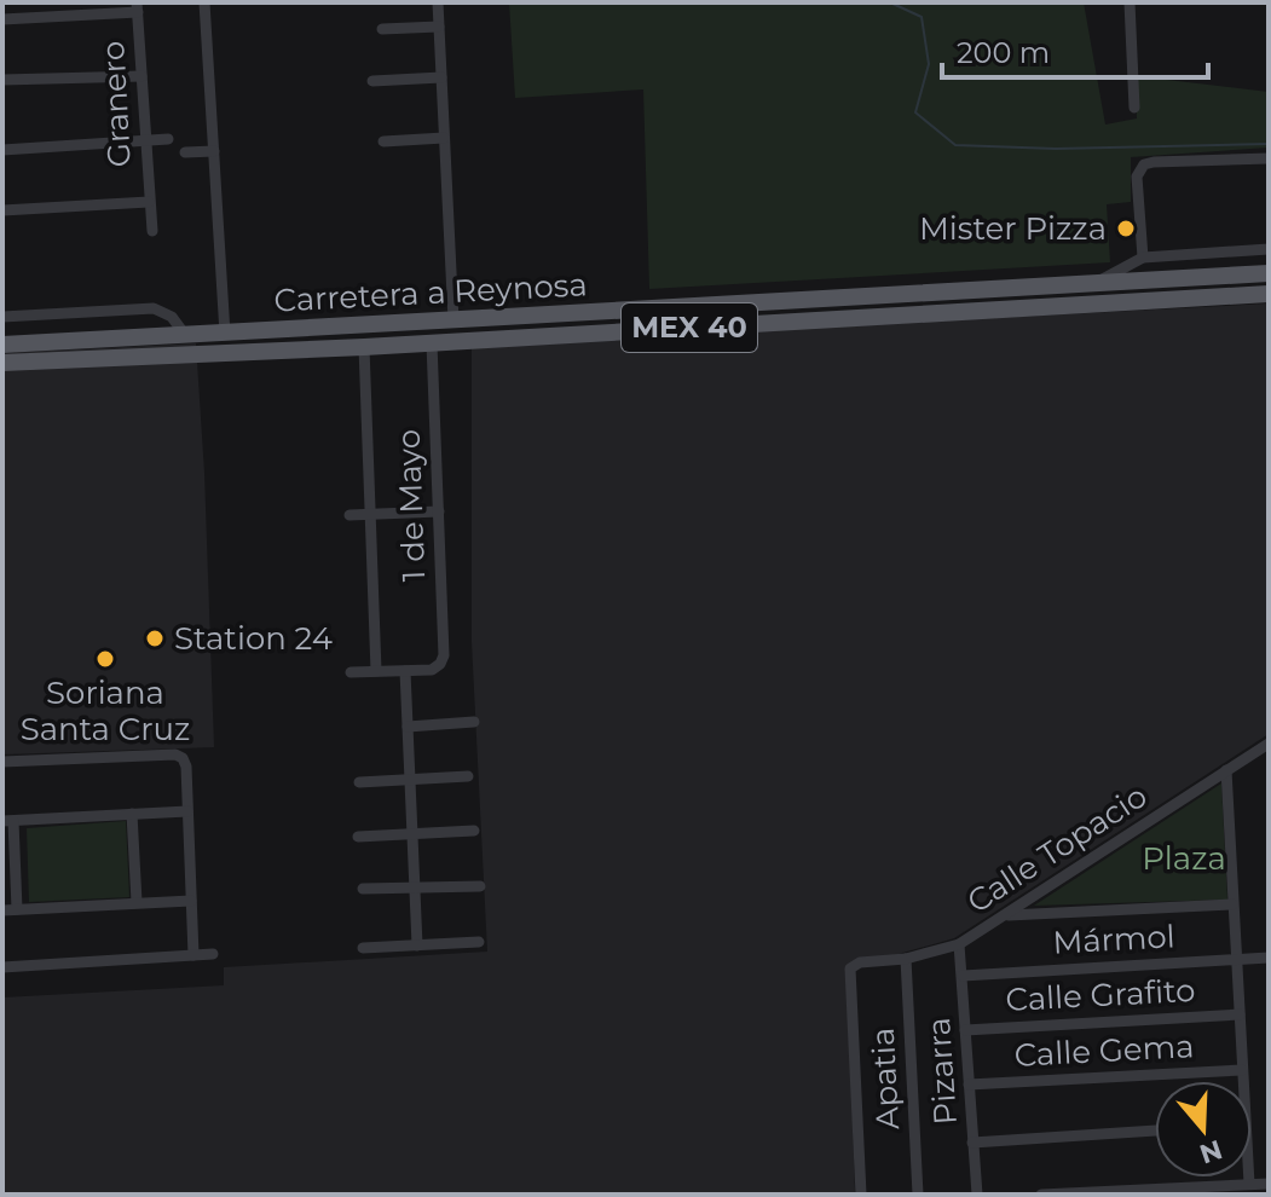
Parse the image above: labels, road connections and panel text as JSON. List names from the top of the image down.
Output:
{
  "streets": {
    "main road": ["Carretera a Reynosa", "MEX 40"],
    "street": [
      "Granero",
      "1 de Mayo",
      "Calle Topacio",
      "Mármol",
      "Calle Grafito",
      "Calle Gema",
      "Pizarra",
      "Apatia"
    ]
  },
  "crossings": [
    ["Carretera a Reynosa", "1 de Mayo"],
    ["Calle Topacio", "Pizarra"],
    ["Calle Topacio", "Apatia"],
    ["Mármol", "Pizarra"],
    ["Calle Grafito", "Pizarra"],
    ["Calle Gema", "Pizarra"]
  ],
  "parks": ["Plaza"],
  "places": ["Mister Pizza", "Station 24", "Soriana Santa Cruz"],
  "scale_bar": "200 m",
  "north": "bottom"
}
